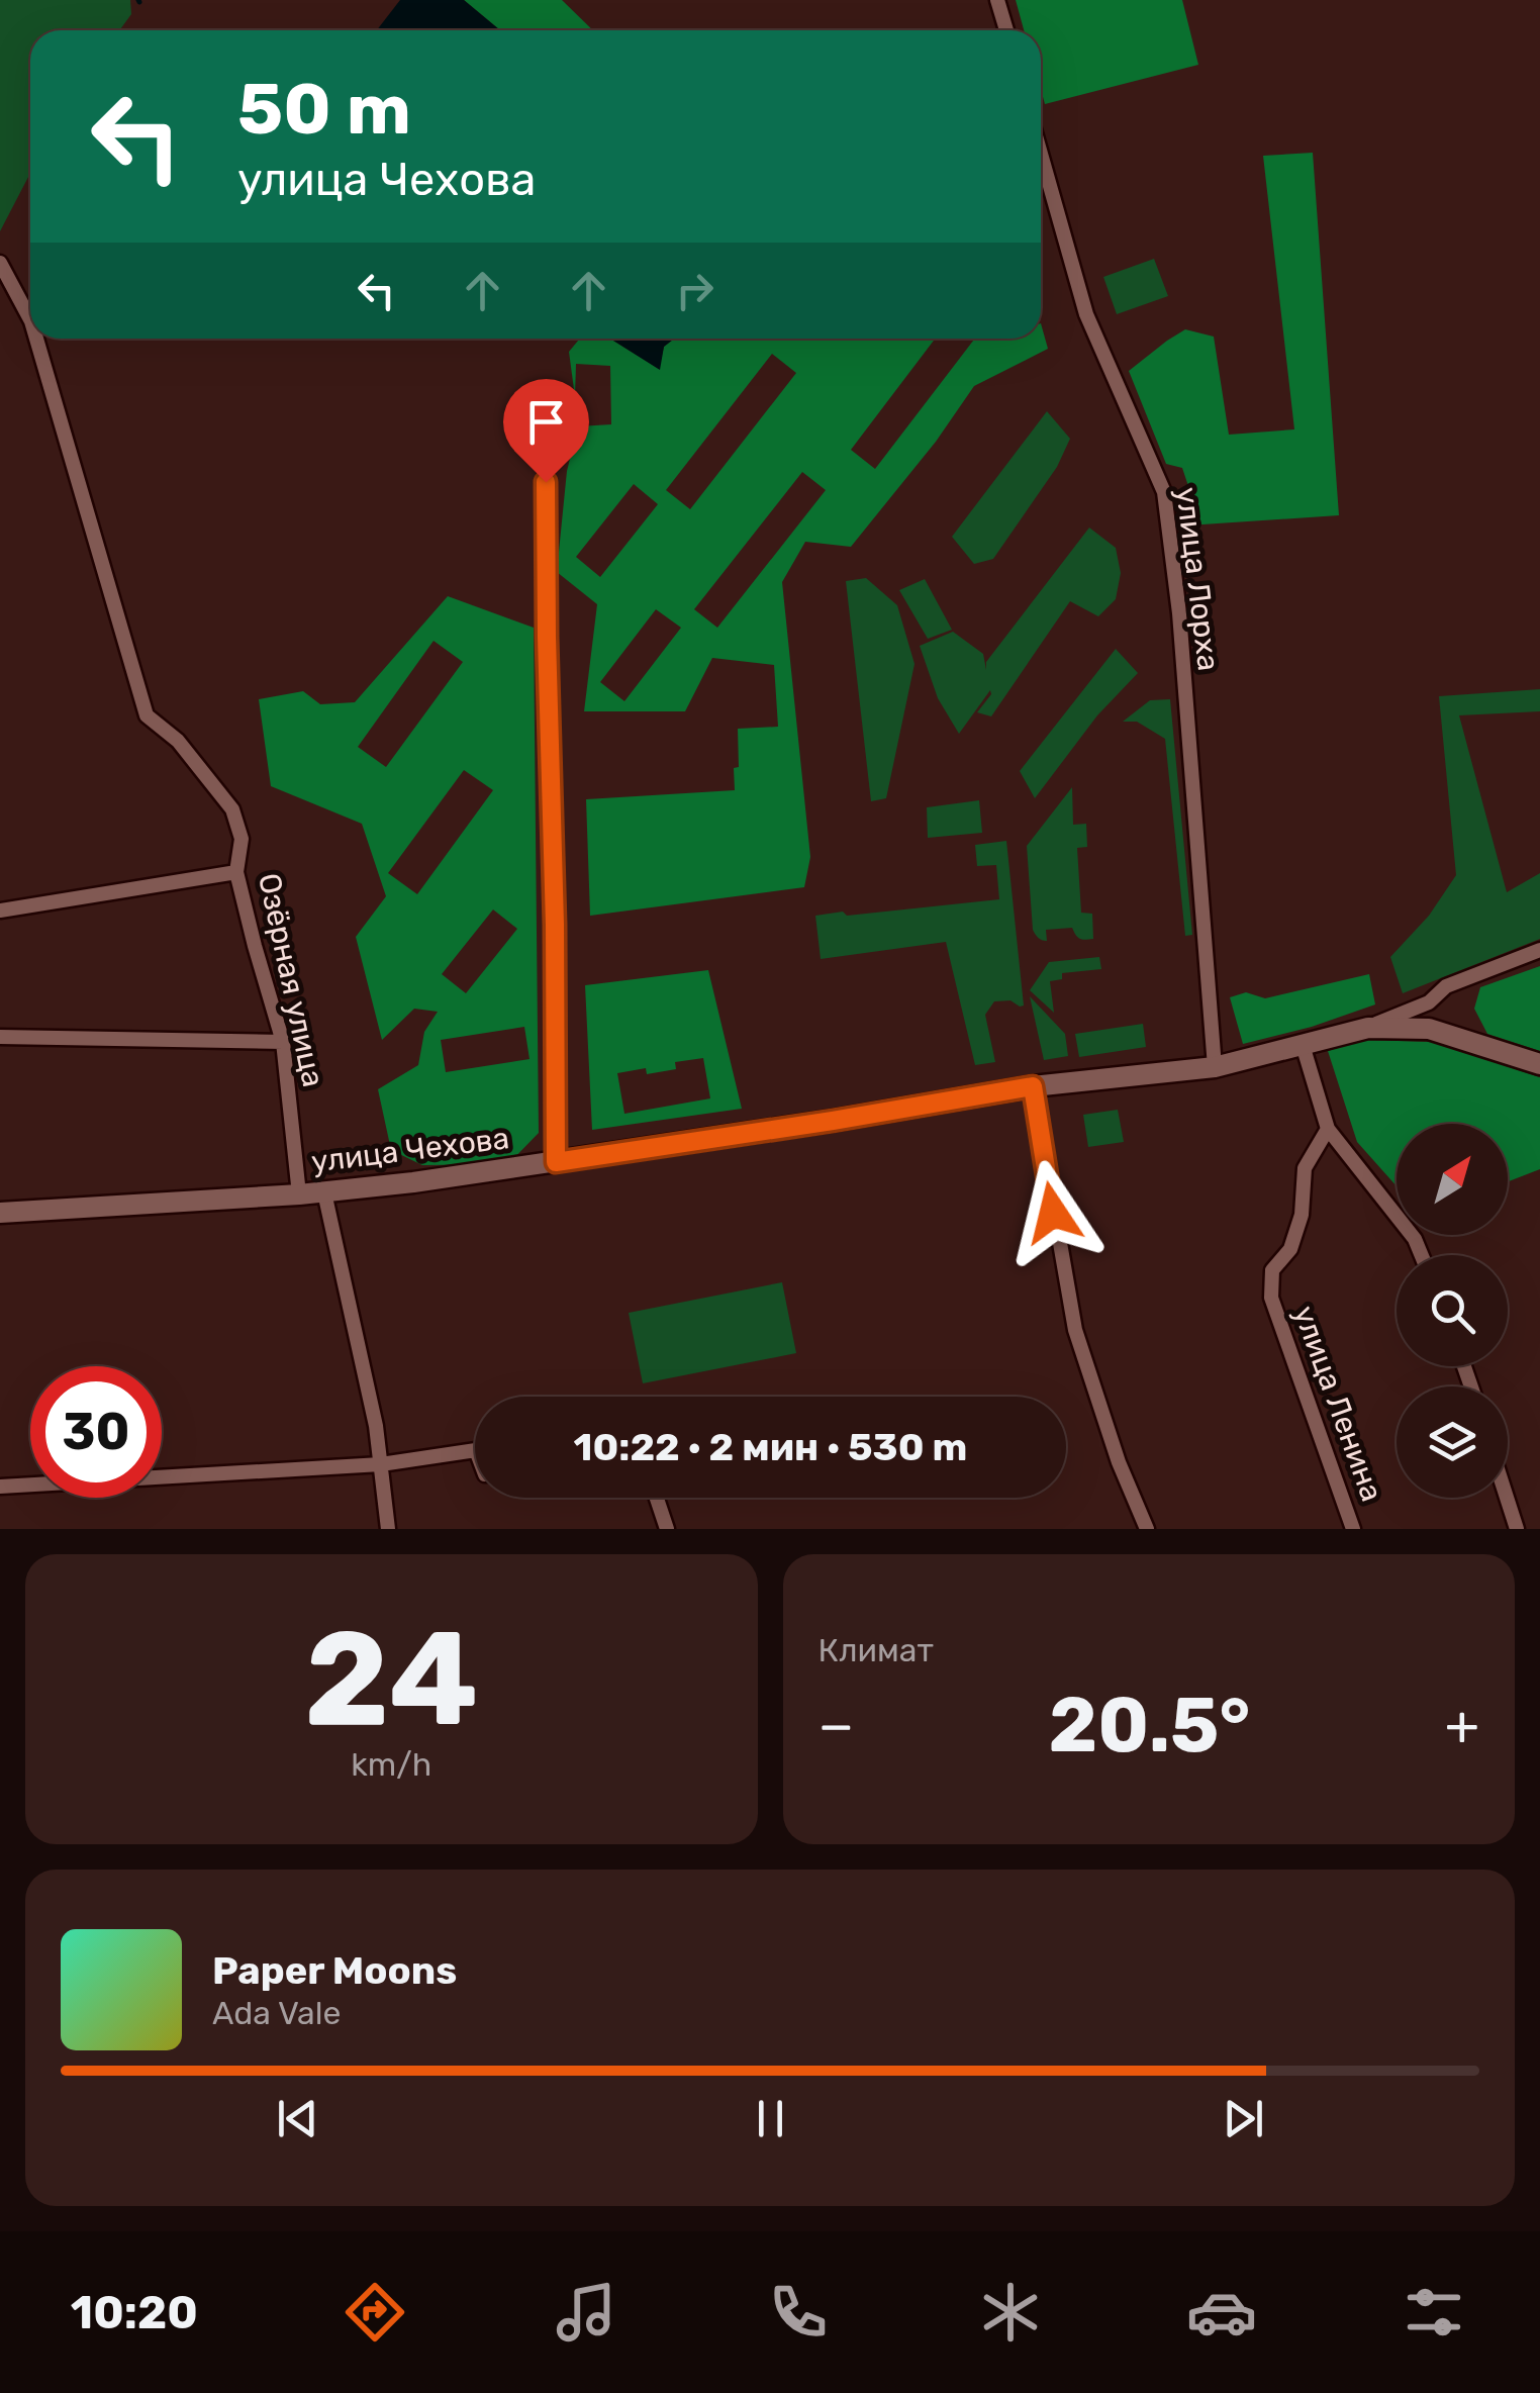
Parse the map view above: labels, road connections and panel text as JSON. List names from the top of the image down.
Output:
{
  "streets": {
    "main road": ["улица Чехова"],
    "street": ["улица Лорха", "Озёрная улица", "улица Ленина"]
  },
  "crossings": [
    ["улица Лорха", "улица Чехова"],
    ["Озёрная улица", "улица Чехова"]
  ],
  "north": "top right",
  "page": {
    "turn": ["50 m", "улица Чехова"],
    "limit": "30",
    "trip": "10:22 · 2 мин · 530 m",
    "tile": [
      ["24", "km/h"],
      "Климат"
    ],
    "heat": ["−", "20.5°", "+"],
    "song": ["Paper Moons", "Ada Vale"],
    "tabs": "10:20"
  }
}
